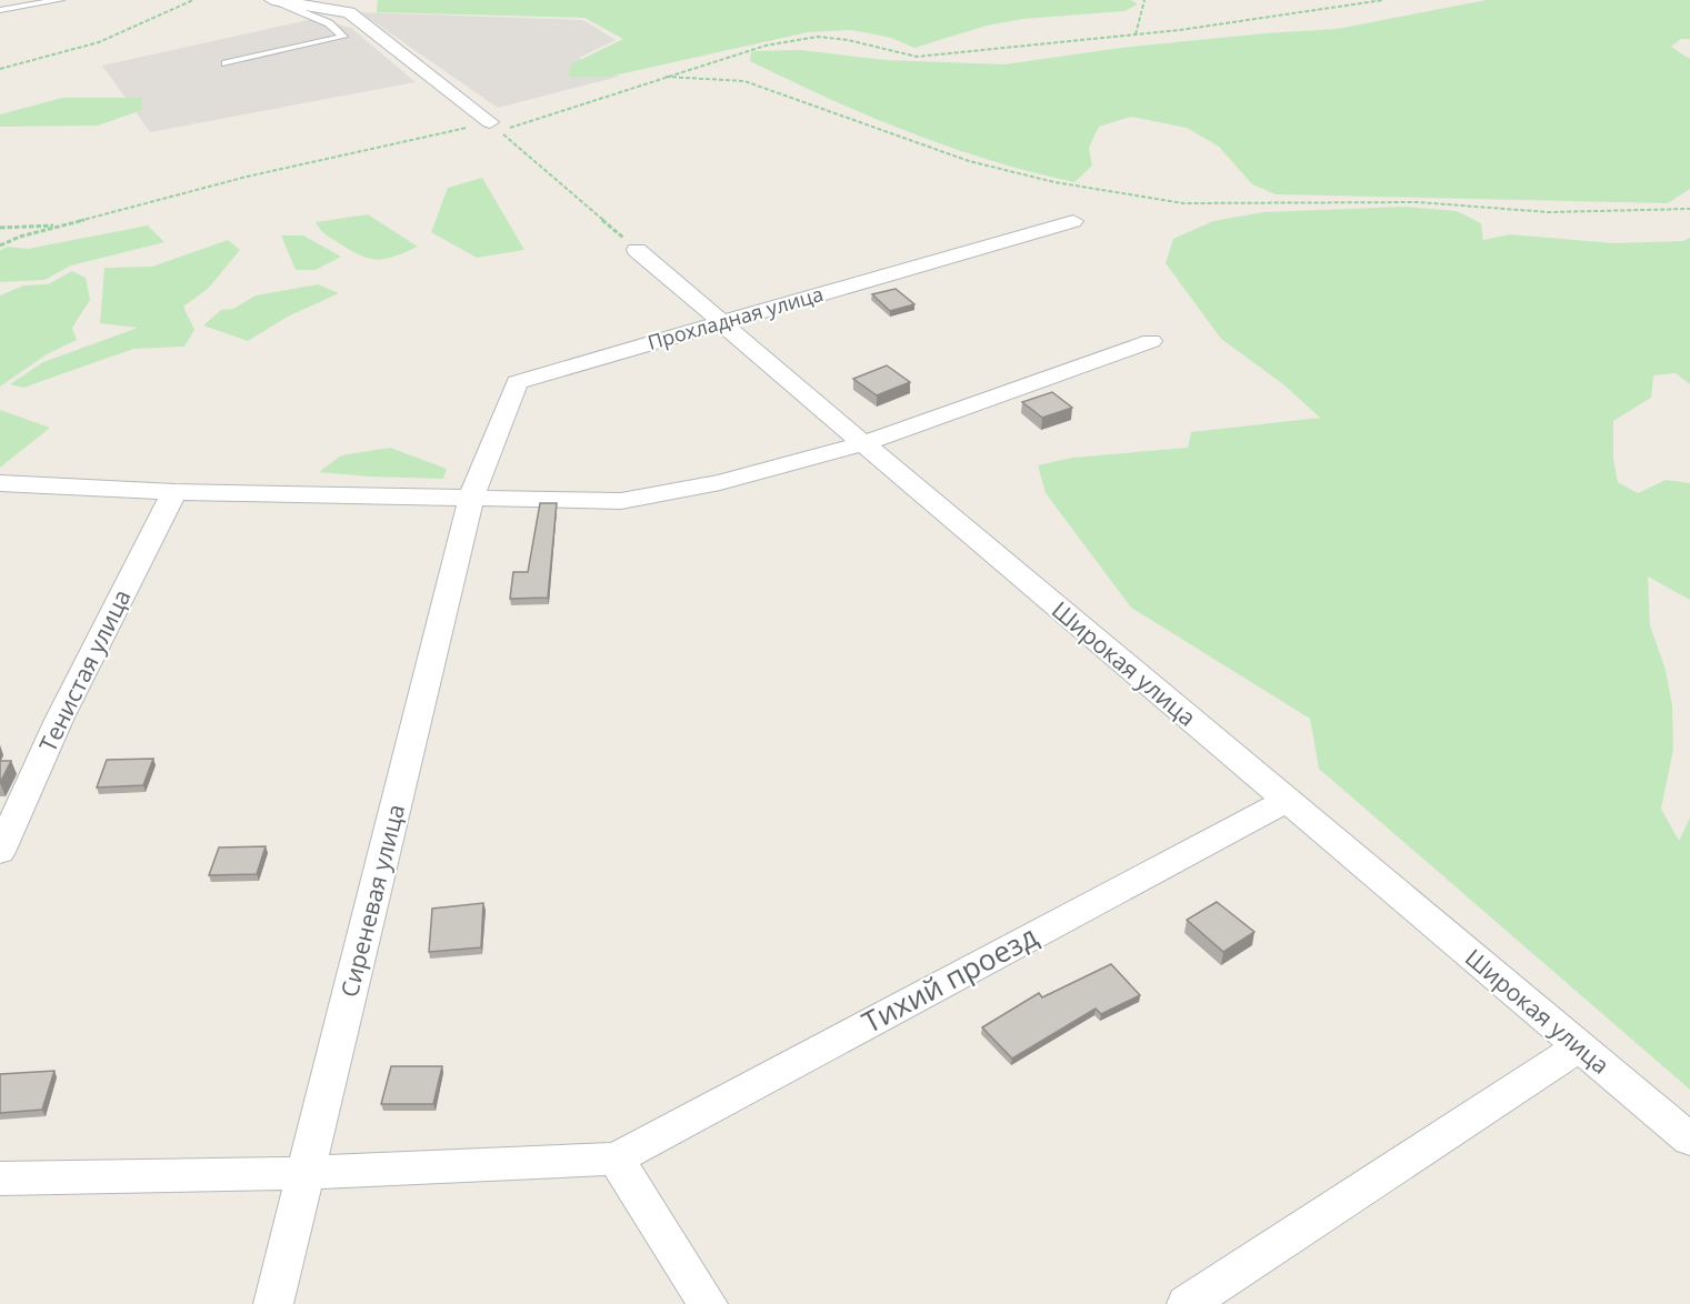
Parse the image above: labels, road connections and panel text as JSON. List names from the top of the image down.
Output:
{
  "streets": {
    "street": [
      "Прохладная улица",
      "Широкая улица",
      "Тенистая улица",
      "Сиреневая улица",
      "Тихий проезд"
    ]
  },
  "crossings": [
    ["Прохладная улица", "Широкая улица"],
    ["Прохладная улица", "Сиреневая улица"],
    ["Широкая улица", "Тихий проезд"]
  ]
}
